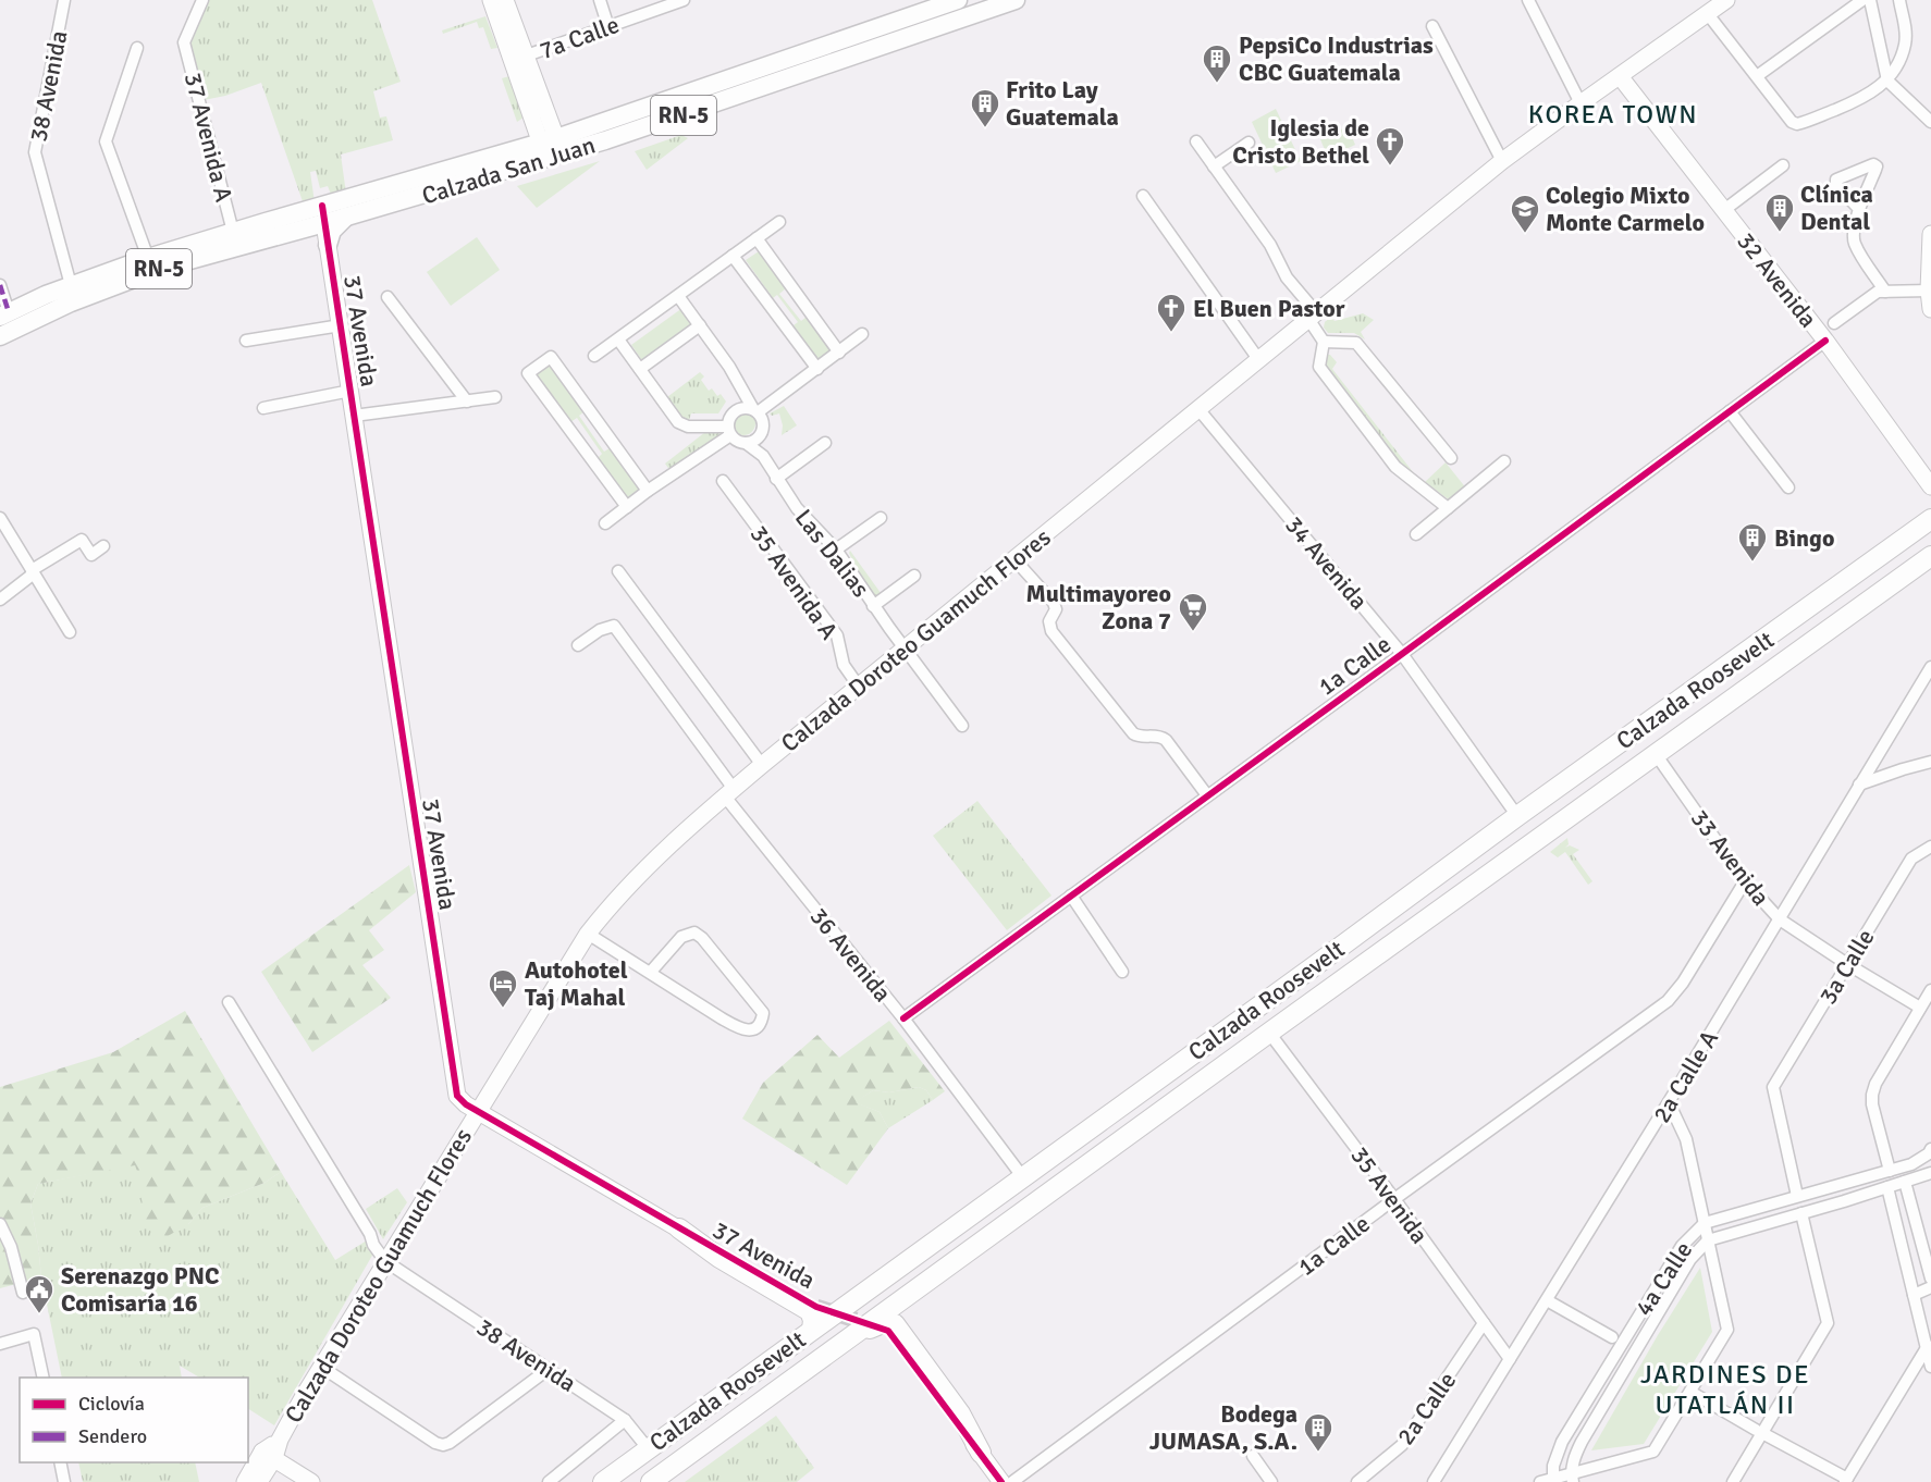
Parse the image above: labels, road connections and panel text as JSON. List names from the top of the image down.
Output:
{
  "streets": {
    "highway": ["Calzada Roosevelt"],
    "main road": ["RN-5", "Calzada San Juan"],
    "street": [
      "7a Calle",
      "38 Avenida",
      "37 Avenida A",
      "32 Avenida",
      "37 Avenida",
      "Las Dalias",
      "34 Avenida",
      "35 Avenida A",
      "Calzada Doroteo Guamuch Flores",
      "1a Calle",
      "33 Avenida",
      "36 Avenida",
      "3a Calle",
      "2a Calle A",
      "35 Avenida",
      "4a Calle",
      "2a Calle"
    ]
  },
  "crossings": [
    ["38 Avenida", "Calzada San Juan"],
    ["38 Avenida", "Calzada Doroteo Guamuch Flores"],
    ["38 Avenida", "Calzada Roosevelt"],
    ["37 Avenida A", "Calzada San Juan"],
    ["Calzada San Juan", "37 Avenida"],
    ["32 Avenida", "Calzada Doroteo Guamuch Flores"],
    ["32 Avenida", "1a Calle"],
    ["37 Avenida", "Calzada Doroteo Guamuch Flores"],
    ["Las Dalias", "Calzada Doroteo Guamuch Flores"],
    ["34 Avenida", "Calzada Doroteo Guamuch Flores"],
    ["34 Avenida", "1a Calle"],
    ["34 Avenida", "Calzada Roosevelt"],
    ["35 Avenida A", "Calzada Doroteo Guamuch Flores"],
    ["Calzada Doroteo Guamuch Flores", "36 Avenida"],
    ["1a Calle", "33 Avenida"],
    ["1a Calle", "36 Avenida"],
    ["1a Calle", "35 Avenida"],
    ["Calzada Roosevelt", "33 Avenida"],
    ["Calzada Roosevelt", "36 Avenida"],
    ["Calzada Roosevelt", "35 Avenida"],
    ["33 Avenida", "3a Calle"],
    ["33 Avenida", "2a Calle A"],
    ["3a Calle", "4a Calle"],
    ["2a Calle A", "35 Avenida"],
    ["35 Avenida", "2a Calle"]
  ],
  "districts": ["KOREA TOWN", "JARDINES DE UTATLÁN II"],
  "places": {
    "building": [
      "PepsiCo Industrias CBC Guatemala",
      "Frito Lay Guatemala",
      "Clínica Dental",
      "Bingo",
      "Bodega JUMASA, S.A."
    ],
    "church": ["Iglesia de Cristo Bethel", "El Buen Pastor"],
    "school or university": ["Colegio Mixto Monte Carmelo"],
    "supermarket": ["Multimayoreo Zona 7"],
    "hotel": ["Autohotel Taj Mahal"],
    "public building": ["Serenazgo PNC Comisaría 16"]
  },
  "legend": ["Ciclovía", "Sendero"]
}
